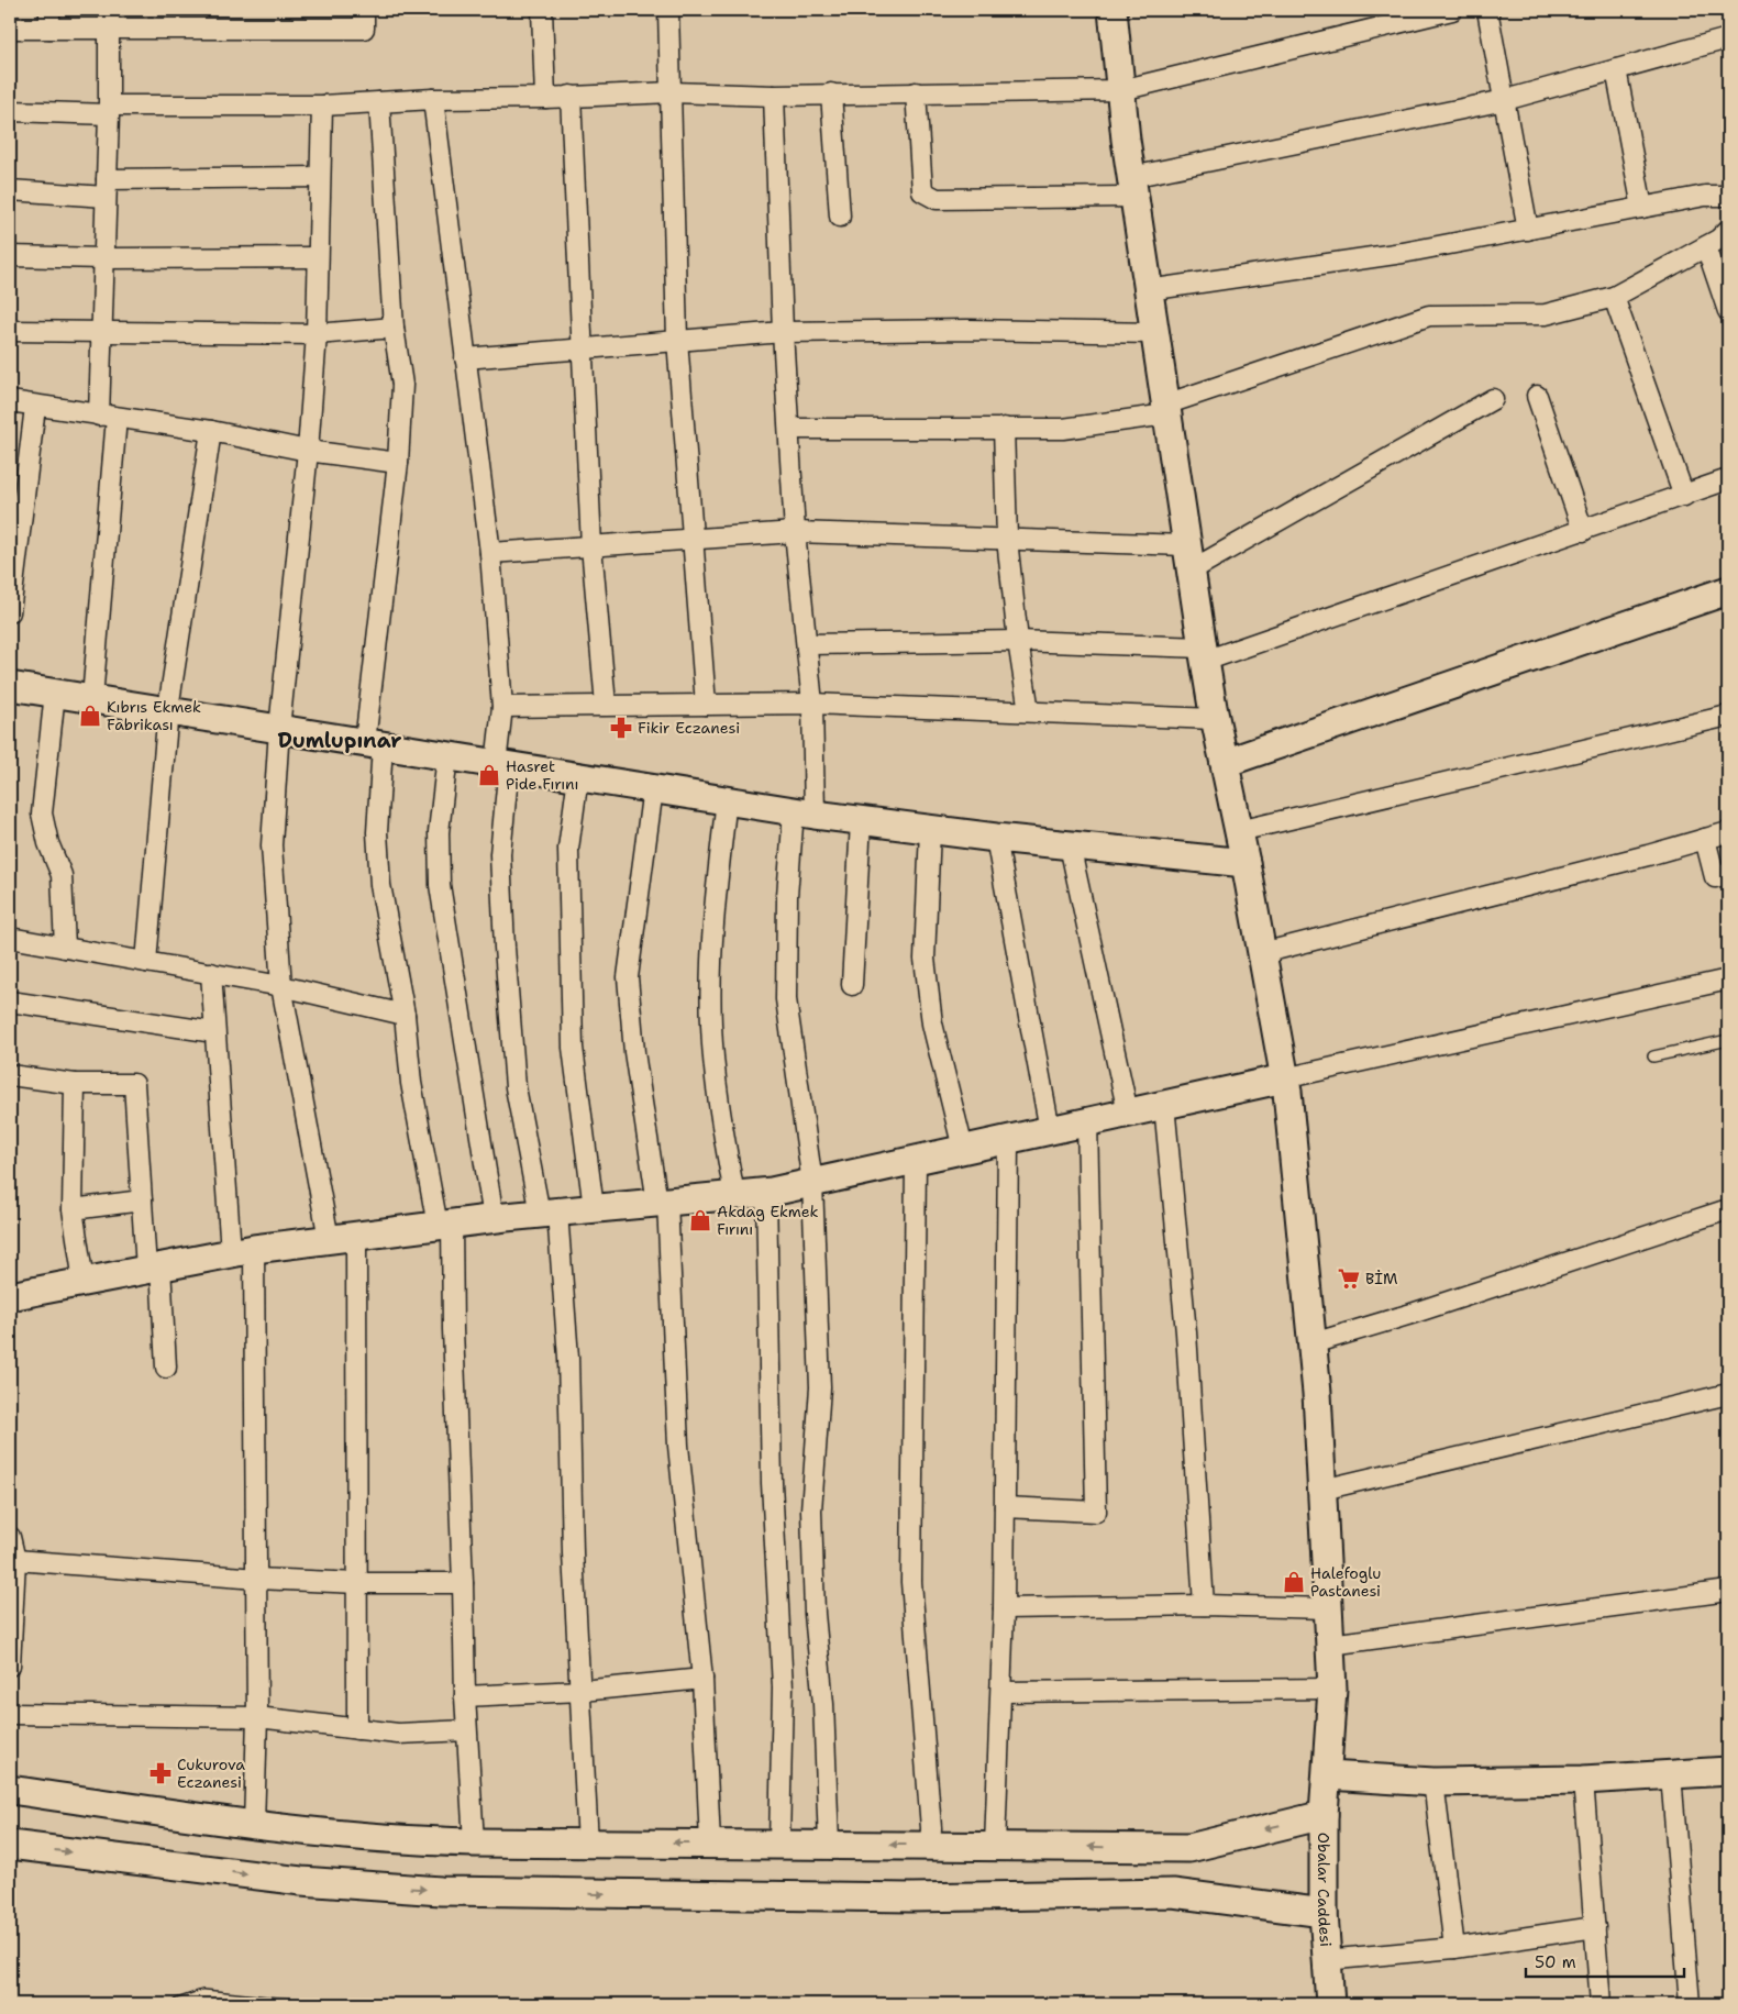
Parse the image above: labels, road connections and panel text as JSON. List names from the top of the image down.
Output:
{
  "streets": {
    "main road": ["Obalar Caddesi"]
  },
  "districts": ["Dumlupınar"],
  "places": {
    "shop": [
      "Kıbrıs Ekmek Fabrikası",
      "Hasret Pide Fırını",
      "Akdag Ekmek Fırını",
      "Halefoglu Pastanesi"
    ],
    "pharmacy": ["Fikir Eczanesi", "Cukurova Eczanesi"],
    "supermarket": ["BİM"]
  },
  "scale_bar": "50 m"
}
